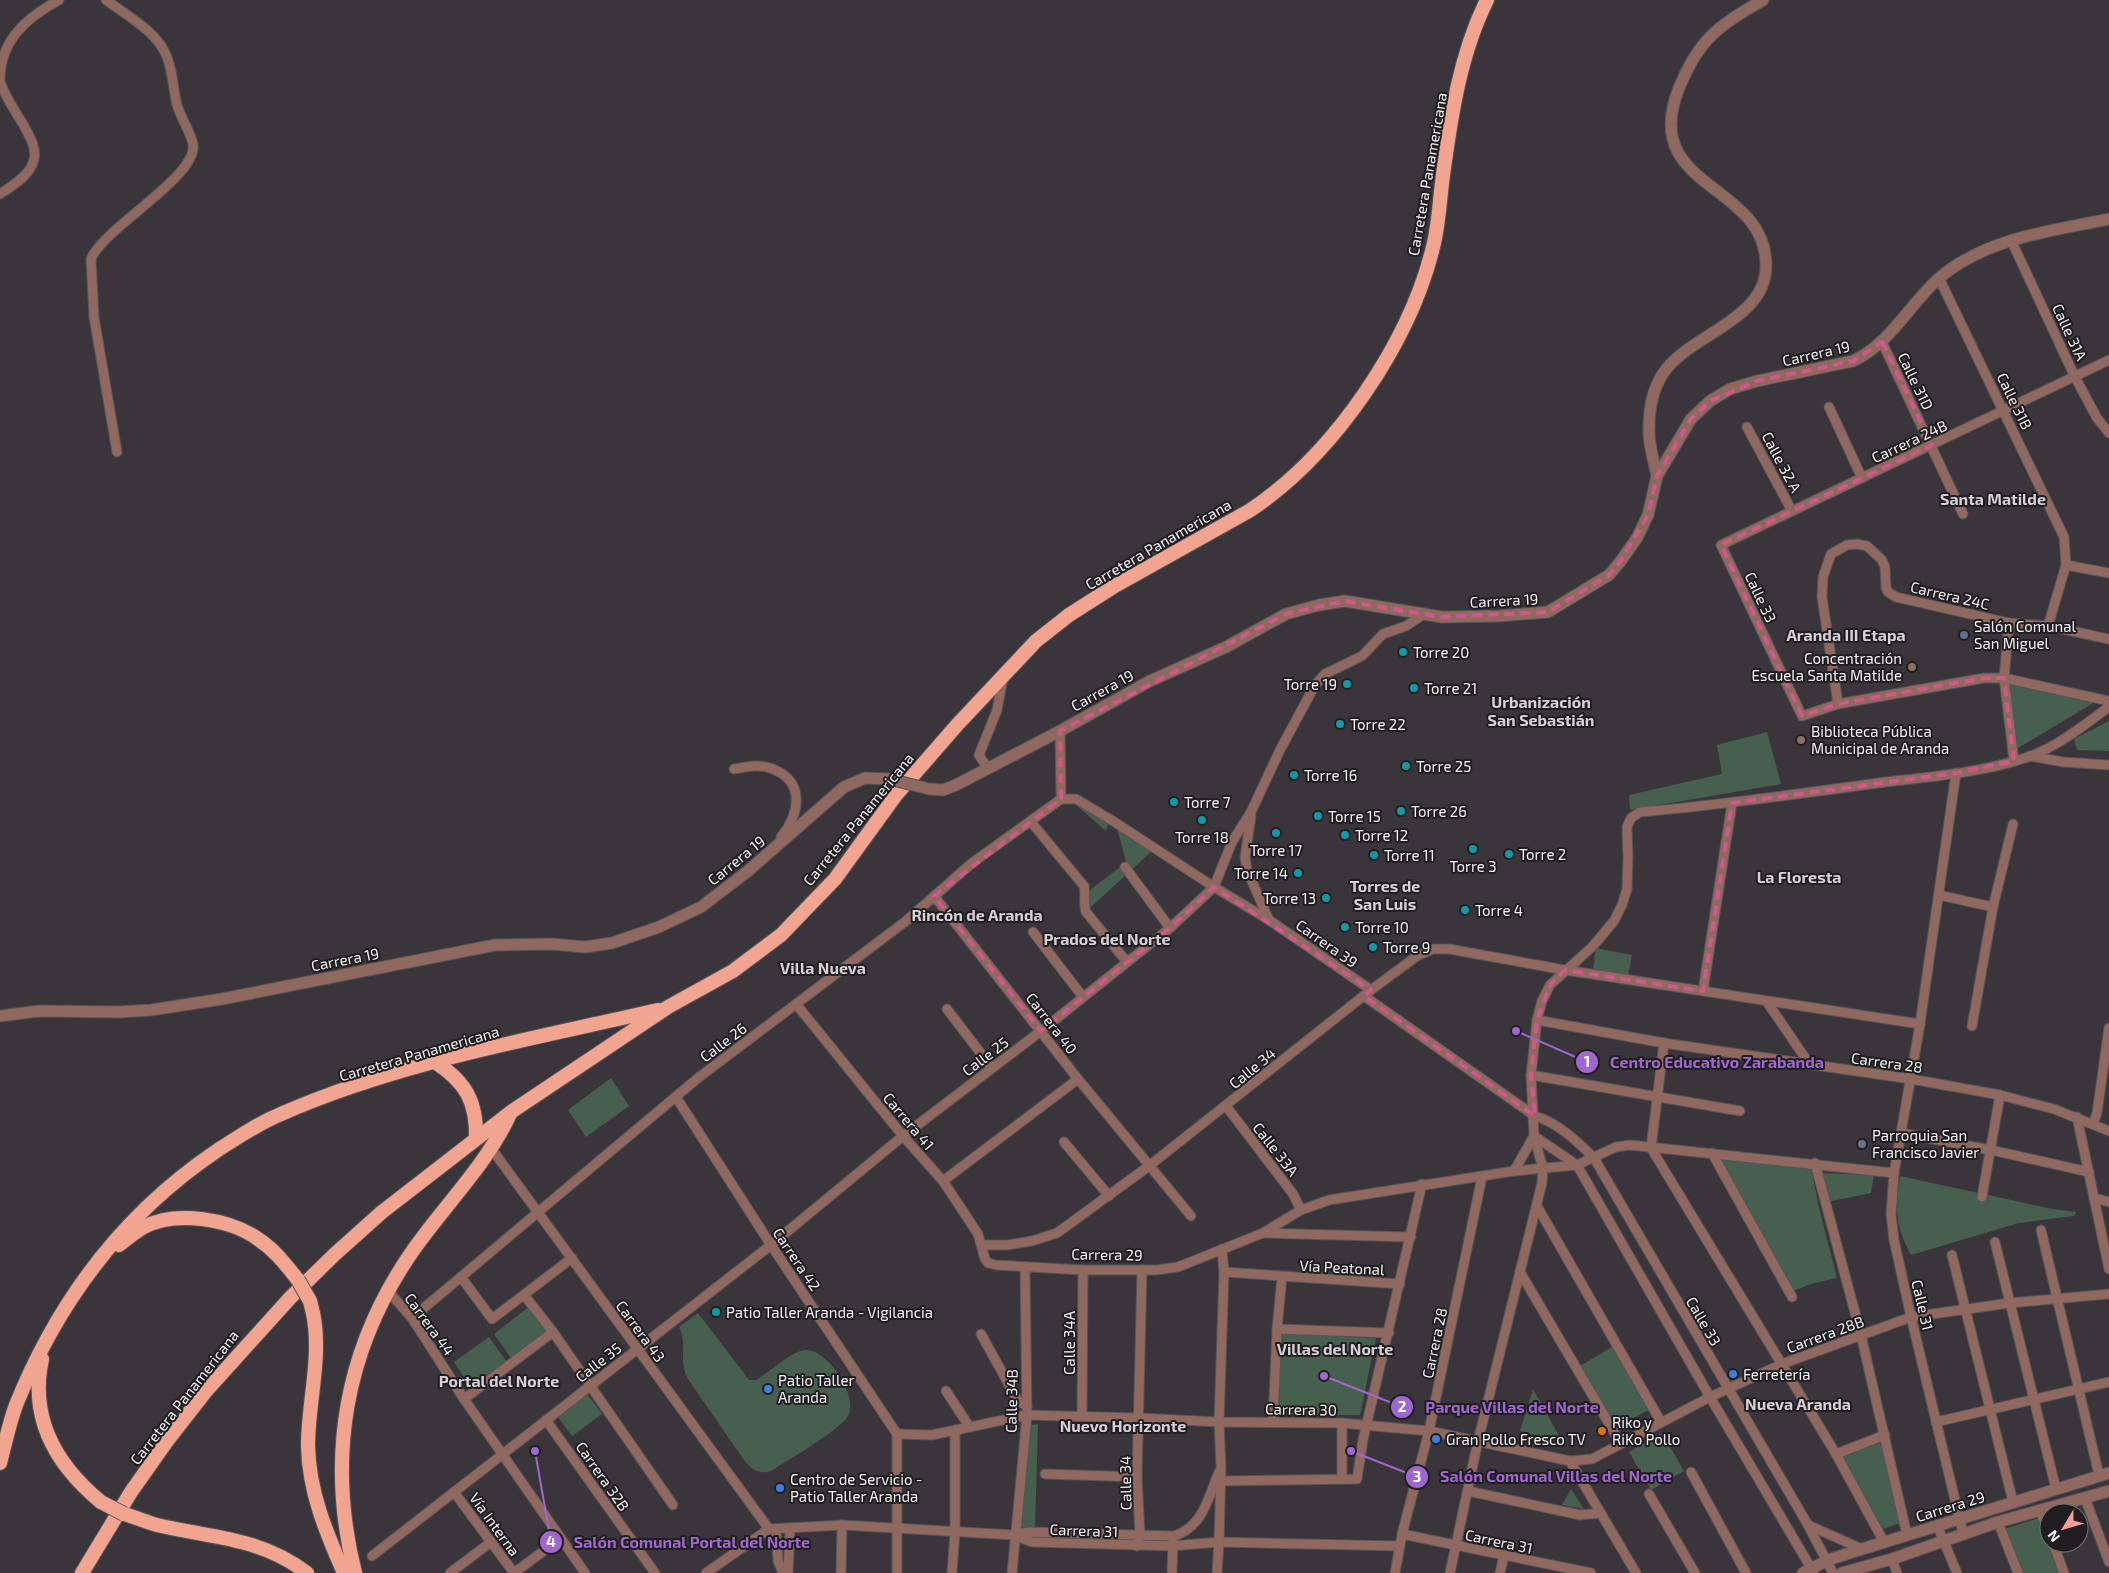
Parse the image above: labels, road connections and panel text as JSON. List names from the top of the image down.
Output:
{
  "streets": {
    "highway": ["Carretera Panamericana"],
    "street": [
      "Calle 31A",
      "Carrera 19",
      "Calle 31D",
      "Calle 31B",
      "Carrera 24B",
      "Calle 32 A",
      "Carrera 24C",
      "Calle 33",
      "Carrera 39",
      "Carrera 40",
      "Calle 26",
      "Calle 25",
      "Carrera 28",
      "Calle 34",
      "Carrera 41",
      "Calle 33A",
      "Carrera 29",
      "Carrera 42",
      "Vía Peatonal",
      "Calle 31",
      "Carrera 44",
      "Carrera 43",
      "Carrera 28B",
      "Calle 34A",
      "Calle 35",
      "Calle 34B",
      "Carrera 30",
      "Carrera 32B",
      "Vía Interna",
      "Carrera 31"
    ]
  },
  "crossings": [
    ["Calle 31A", "Carrera 19"],
    ["Calle 31A", "Carrera 24B"],
    ["Carrera 19", "Calle 31D"],
    ["Carrera 19", "Calle 31B"],
    ["Calle 31D", "Carrera 24B"],
    ["Calle 31B", "Carrera 24B"],
    ["Carrera 24B", "Calle 32 A"],
    ["Carrera 24B", "Calle 33"],
    ["Carrera 24C", "Calle 33"],
    ["Calle 33", "Carrera 39"],
    ["Calle 33", "Carrera 29"],
    ["Calle 33", "Carrera 28B"],
    ["Carrera 39", "Calle 26"],
    ["Carrera 39", "Calle 25"],
    ["Carrera 39", "Calle 34"],
    ["Carrera 40", "Calle 26"],
    ["Carrera 40", "Calle 25"],
    ["Carrera 40", "Calle 34"],
    ["Calle 26", "Carrera 41"],
    ["Calle 26", "Carrera 42"],
    ["Calle 26", "Carrera 44"],
    ["Calle 26", "Carrera 43"],
    ["Calle 25", "Carrera 41"],
    ["Calle 25", "Carrera 42"],
    ["Calle 25", "Calle 35"],
    ["Carrera 28", "Calle 31"],
    ["Carrera 28", "Carrera 30"],
    ["Carrera 28", "Carrera 31"],
    ["Calle 34", "Carrera 41"],
    ["Calle 34", "Calle 33A"],
    ["Calle 34", "Carrera 29"],
    ["Calle 34", "Calle 31"],
    ["Calle 34", "Carrera 30"],
    ["Calle 34", "Carrera 31"],
    ["Carrera 41", "Carrera 29"],
    ["Carrera 29", "Calle 31"],
    ["Carrera 29", "Calle 34A"],
    ["Carrera 29", "Calle 34B"],
    ["Carrera 42", "Calle 35"],
    ["Carrera 42", "Carrera 30"],
    ["Vía Peatonal", "Carrera 30"],
    ["Calle 31", "Carrera 28B"],
    ["Carrera 44", "Calle 35"],
    ["Carrera 44", "Vía Interna"],
    ["Carrera 43", "Calle 35"],
    ["Carrera 43", "Carrera 31"],
    ["Carrera 28B", "Carrera 30"],
    ["Calle 34A", "Carrera 30"],
    ["Calle 35", "Carrera 32B"],
    ["Calle 35", "Vía Interna"],
    ["Calle 34B", "Carrera 30"],
    ["Calle 34B", "Carrera 31"]
  ],
  "districts": [
    "Santa Matilde",
    "Aranda III Etapa",
    "Urbanización San Sebastián",
    "La Floresta",
    "Torres de San Luis",
    "Rincón de Aranda",
    "Prados del Norte",
    "Villa Nueva",
    "Villas del Norte",
    "Portal del Norte",
    "Nueva Aranda",
    "Nuevo Horizonte"
  ],
  "places": [
    "Salón Comunal San Miguel",
    "Torre 20",
    "Concentración Escuela Santa Matilde",
    "Torre 19",
    "Torre 21",
    "Torre 22",
    "Biblioteca Pública Municipal de Aranda",
    "Torre 25",
    "Torre 16",
    "Torre 7",
    "Torre 26",
    "Torre 15",
    "Torre 18",
    "Torre 17",
    "Torre 12",
    "Torre 3",
    "Torre 2",
    "Torre 11",
    "Torre 14",
    "Torre 13",
    "Torre 4",
    "Torre 10",
    "Torre 9",
    "Centro Educativo Zarabanda",
    "Parroquia San Francisco Javier",
    "Patio Taller Aranda - Vigilancia",
    "Ferretería",
    "Parque Villas del Norte",
    "Patio Taller Aranda",
    "Riko y RiKo Pollo",
    "Gran Pollo Fresco TV",
    "Salón Comunal Portal del Norte",
    "Salón Comunal Villas del Norte",
    "Centro de Servicio - Patio Taller Aranda"
  ],
  "north": "bottom left"
}
